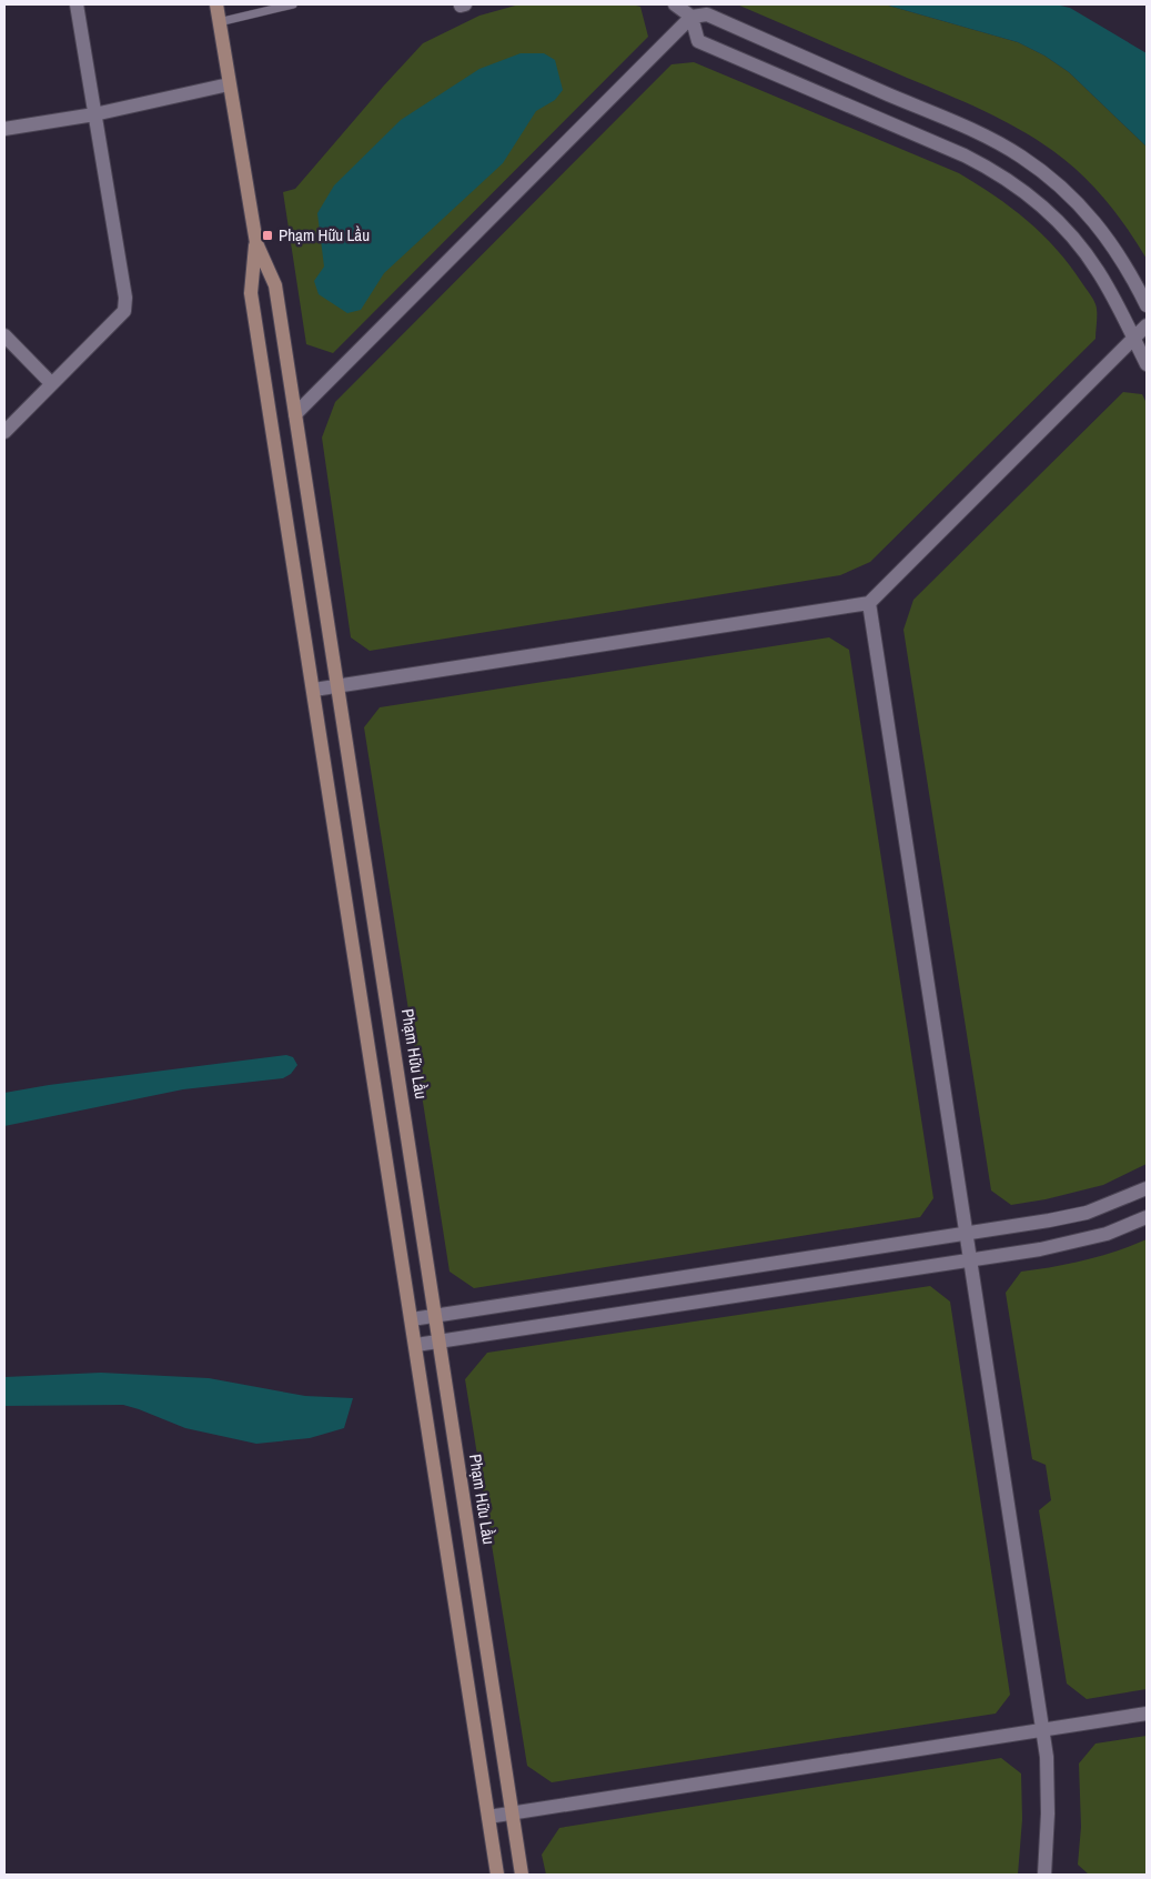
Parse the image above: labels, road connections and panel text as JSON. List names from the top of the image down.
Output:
{
  "streets": {
    "main road": ["Phạm Hữu Lầu"]
  },
  "places": {
    "transit": ["Phạm Hữu Lầu"]
  }
}
